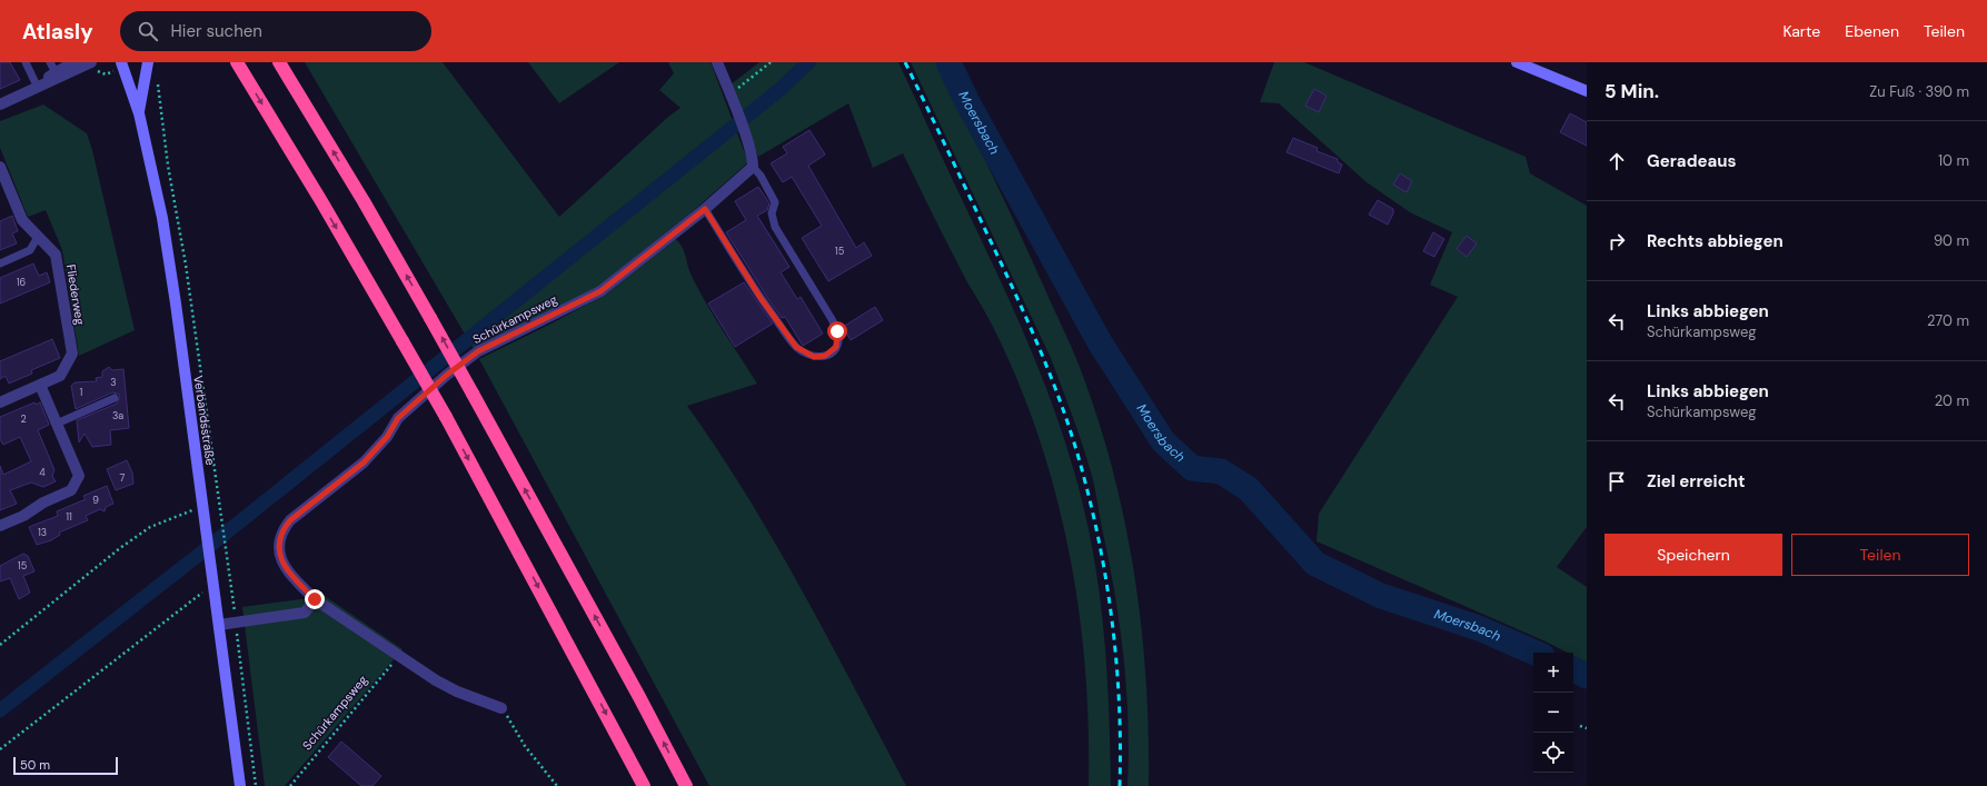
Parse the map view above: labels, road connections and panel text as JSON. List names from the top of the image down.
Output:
{
  "streets": {
    "main road": ["Verbandsstraße"],
    "street": ["Fliederweg", "Schürkampsweg"]
  },
  "water": ["Moersbach"],
  "house_numbers": [
    "15",
    "16",
    "3",
    "1",
    "3a",
    "2",
    "4",
    "7",
    "9",
    "11",
    "13",
    "15"
  ],
  "scale_bar": "50 m",
  "page": {
    "header": "Atlasly",
    "search": "Hier suchen",
    "nav": ["Karte", "Ebenen", "Teilen"],
    "heading": ["5 Min.", "Zu Fuß · 390 m"],
    "list": [
      ["Geradeaus", "10 m"],
      ["Rechts abbiegen", "90 m"],
      ["Links abbiegen", "Schürkampsweg", "270 m"],
      ["Links abbiegen", "Schürkampsweg", "20 m"],
      "Ziel erreicht"
    ],
    "buttons": ["Speichern", "Teilen"],
    "map_buttons": ["+", "−"],
    "scale": "50 m"
  }
}
